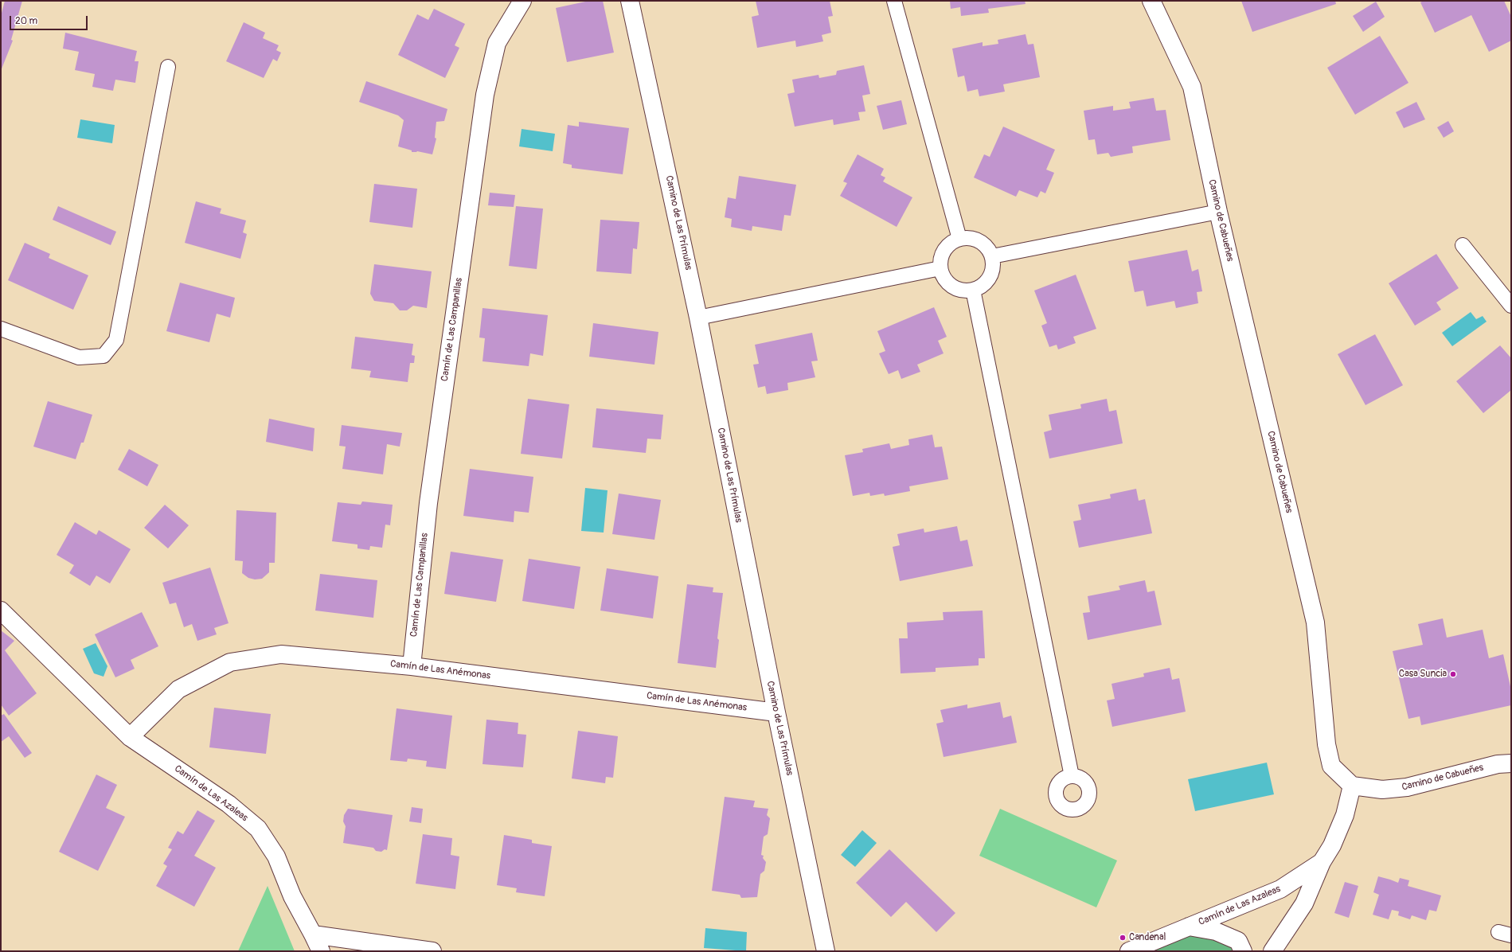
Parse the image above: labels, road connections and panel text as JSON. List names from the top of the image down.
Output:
{
  "streets": {
    "street": [
      "Camino de Cabueñes",
      "Camino de Las Prímulas",
      "Camín de Las Campanillas",
      "Camín de Las Anémonas",
      "Camín de Las Azaleas"
    ]
  },
  "crossings": [
    ["Camino de Cabueñes", "Camín de Las Azaleas"],
    ["Camino de Las Prímulas", "Camín de Las Anémonas"],
    ["Camín de Las Campanillas", "Camín de Las Anémonas"],
    ["Camín de Las Anémonas", "Camín de Las Azaleas"]
  ],
  "places": ["Casa Suncia", "Candenal"],
  "scale_bar": "20 m"
}
